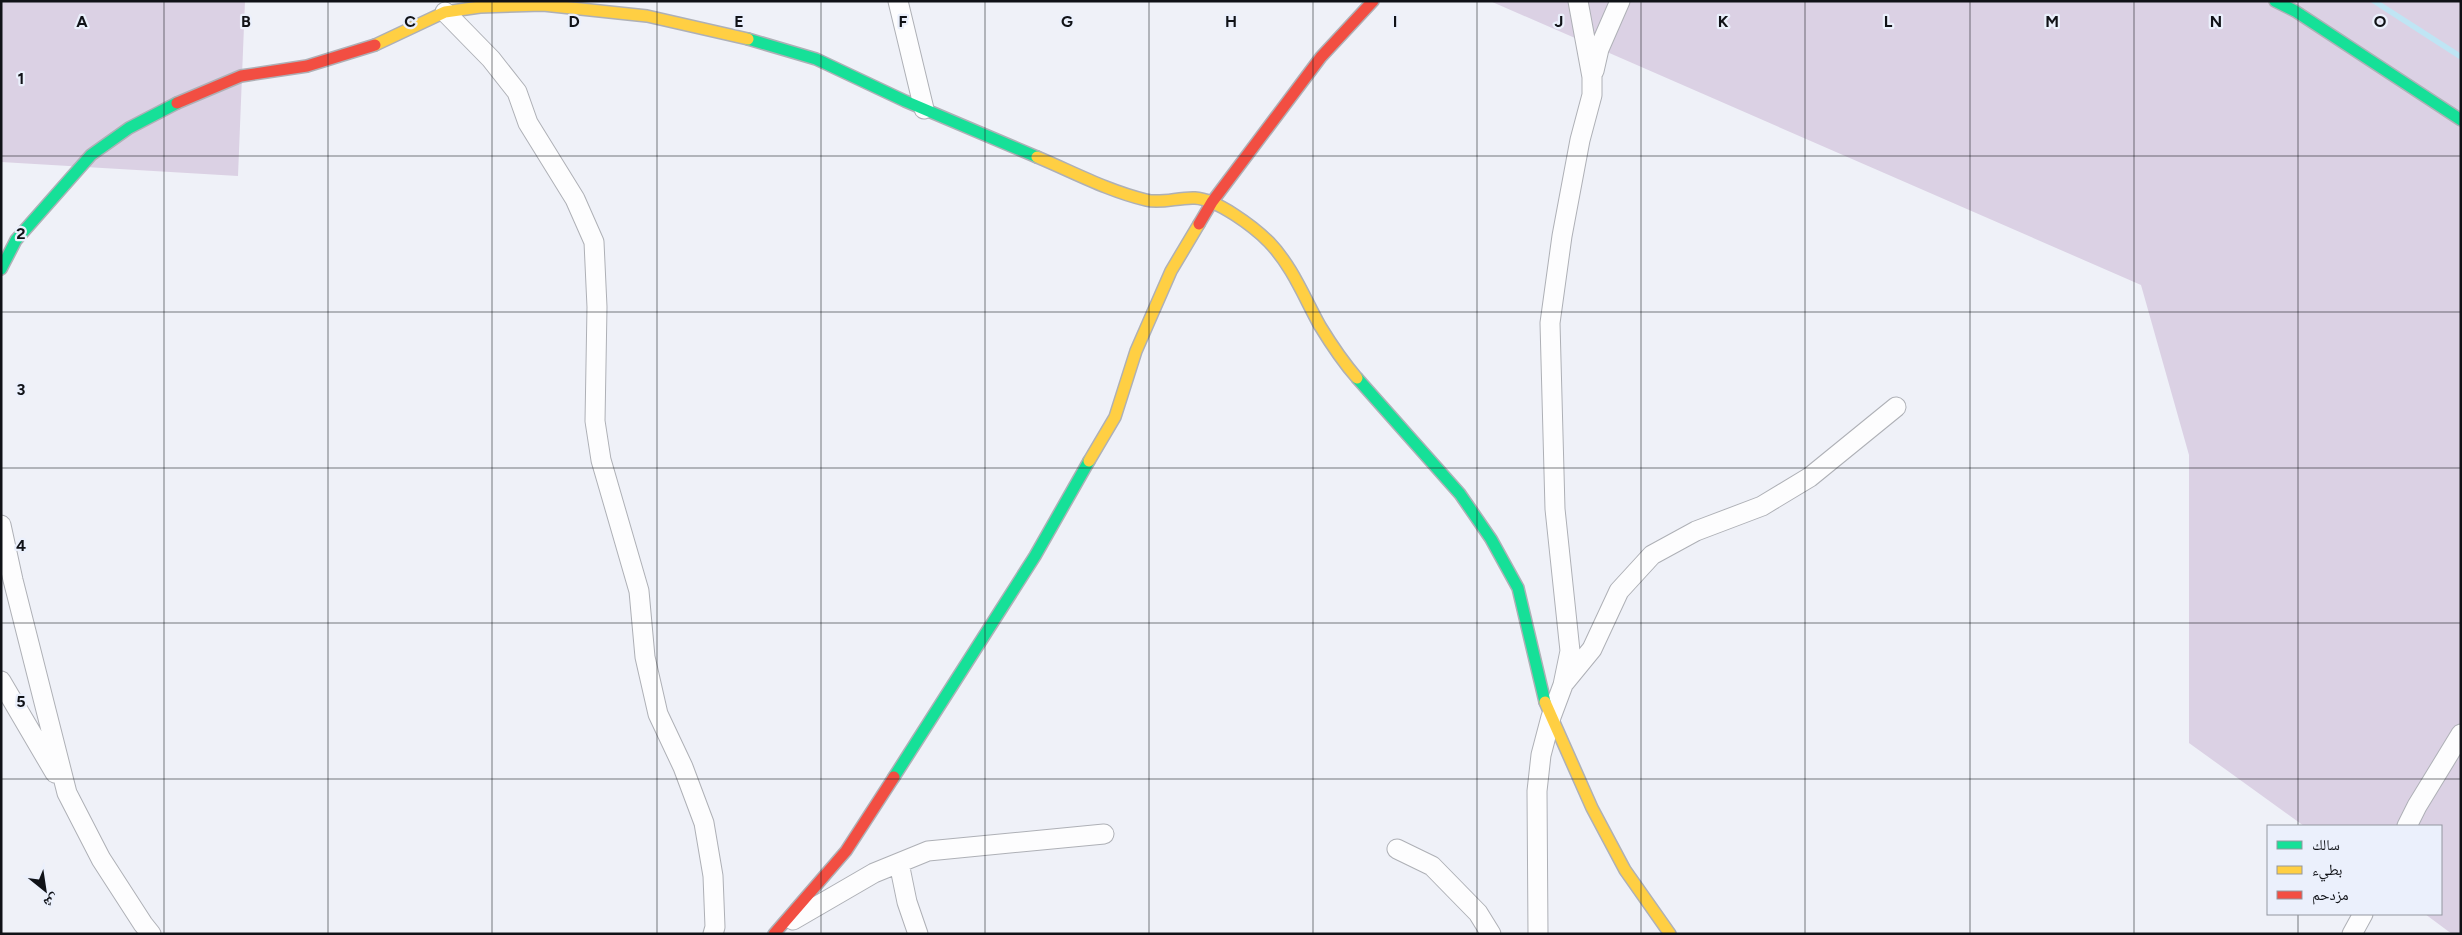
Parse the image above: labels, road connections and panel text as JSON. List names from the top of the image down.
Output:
{
  "legend": ["سالك", "بطيء", "مزدحم"],
  "north": "bottom right",
  "grid": {
    "columns": [
      "A",
      "B",
      "C",
      "D",
      "E",
      "F",
      "G",
      "H",
      "I",
      "J",
      "K",
      "L",
      "M",
      "N",
      "O"
    ],
    "rows": [
      "1",
      "2",
      "3",
      "4",
      "5"
    ]
  }
}
